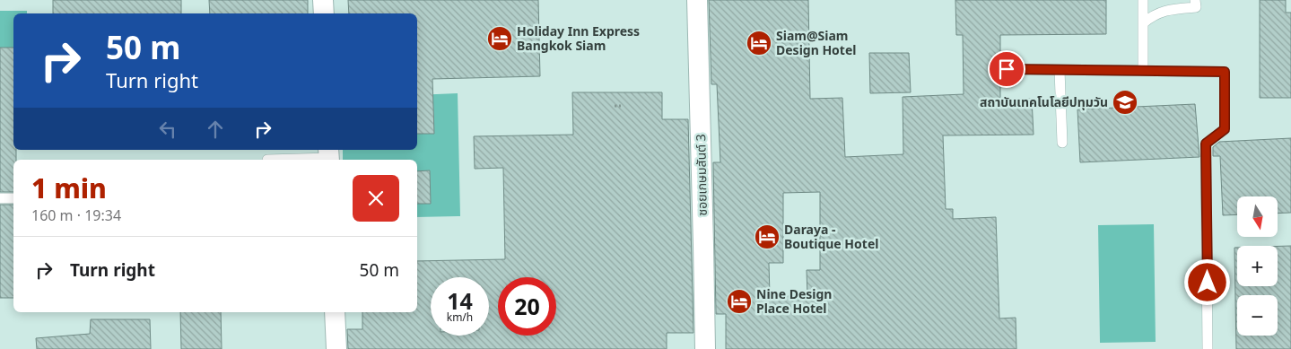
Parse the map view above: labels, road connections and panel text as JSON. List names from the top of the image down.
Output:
{
  "streets": {
    "street": ["ซอยเกษมสันต์ 3"]
  },
  "places": {
    "hotel": [
      "Holiday Inn Express Bangkok Siam",
      "Siam@Siam Design Hotel",
      "Daraya - Boutique Hotel",
      "Nine Design Place Hotel"
    ],
    "school or university": ["สถาบันเทคโนโลยีปทุมวัน"]
  },
  "north": "bottom",
  "page": {
    "turn": ["50 m", "Turn right"],
    "heading": ["1 min", "160 m · 19:34"],
    "map_buttons": ["+", "−"],
    "list": [
      {
        "name": "Turn right",
        "value": "50 m"
      }
    ],
    "speed": "14 km/h",
    "limit": "20"
  }
}
